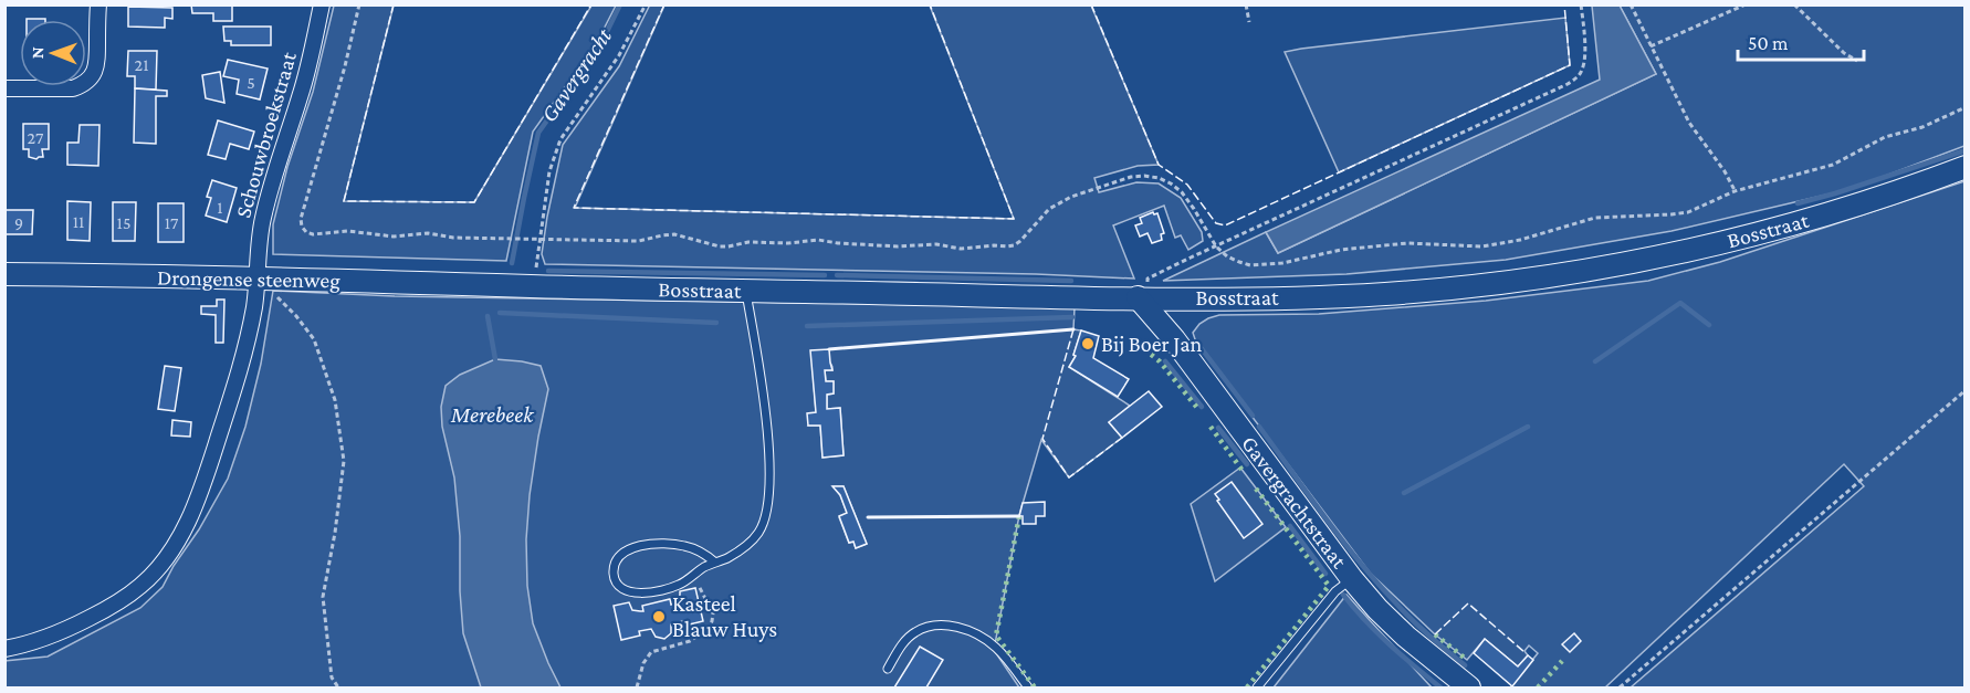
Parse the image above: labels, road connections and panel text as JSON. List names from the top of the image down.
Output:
{
  "streets": {
    "street": [
      "Schouwbroekstraat",
      "Bosstraat",
      "Drongense steenweg",
      "Gavergrachtstraat"
    ]
  },
  "crossings": [
    ["Schouwbroekstraat", "Drongense steenweg"],
    ["Bosstraat", "Drongense steenweg"],
    ["Bosstraat", "Gavergrachtstraat"]
  ],
  "water": ["Gavergracht", "Merebeek"],
  "places": ["Bij Boer Jan", "Kasteel Blauw Huys"],
  "house_numbers": [
    "21",
    "5",
    "27",
    "1",
    "11",
    "9",
    "15",
    "17"
  ],
  "scale_bar": "50 m",
  "north": "left"
}
